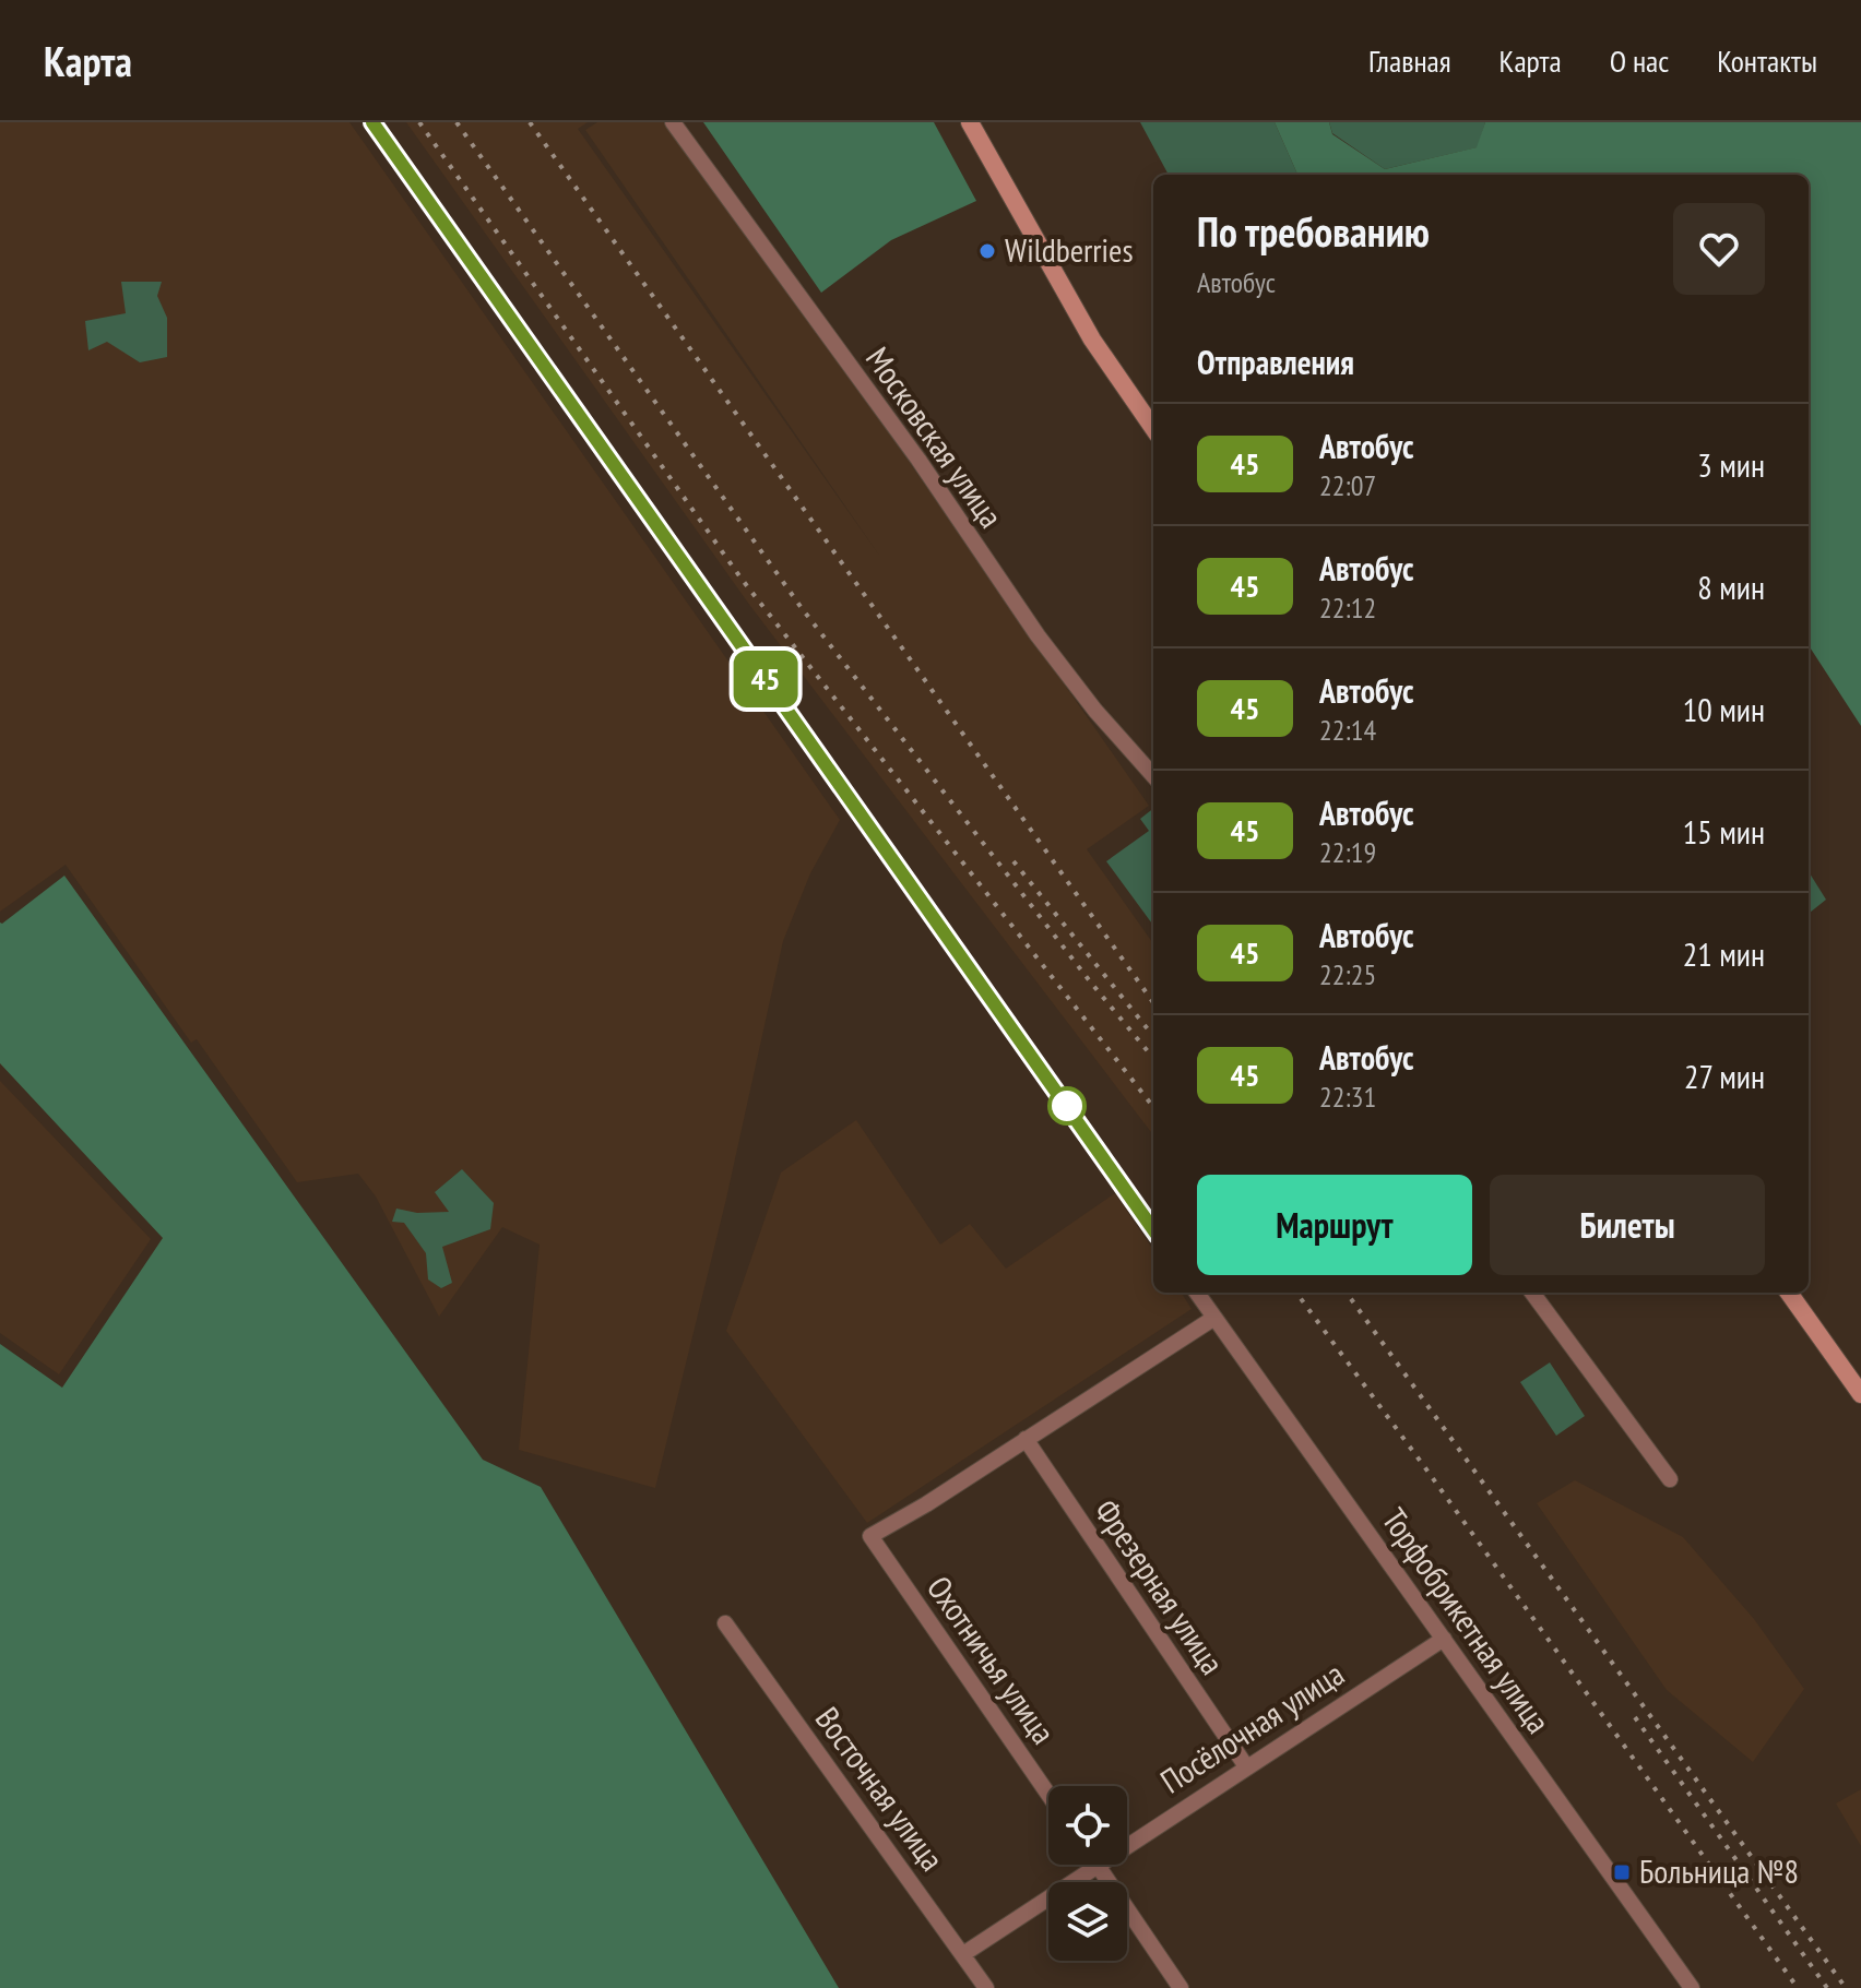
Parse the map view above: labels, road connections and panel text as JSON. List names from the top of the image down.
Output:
{
  "streets": {
    "street": [
      "Московская улица",
      "Фрезерная улица",
      "Торфобрикетная улица",
      "Охотничья улица",
      "Посёлочная улица",
      "Восточная улица"
    ]
  },
  "crossings": [
    ["Фрезерная улица", "Охотничья улица"],
    ["Фрезерная улица", "Посёлочная улица"],
    ["Торфобрикетная улица", "Посёлочная улица"],
    ["Посёлочная улица", "Восточная улица"]
  ],
  "places": {
    "other": ["Wildberries"],
    "transit": ["Больница №8"]
  },
  "lines": ["bus line 45"],
  "page": {
    "header": "Карта",
    "nav": [
      "Главная",
      "Карта",
      "О нас",
      "Контакты"
    ],
    "on_map": "45",
    "heading": [
      ["По требованию", "Автобус"],
      "Отправления"
    ],
    "list": [
      {
        "mark": "45",
        "name": "Автобус",
        "note": "22:07",
        "value": "3 мин"
      },
      {
        "mark": "45",
        "name": "Автобус",
        "note": "22:12",
        "value": "8 мин"
      },
      {
        "mark": "45",
        "name": "Автобус",
        "note": "22:14",
        "value": "10 мин"
      },
      {
        "mark": "45",
        "name": "Автобус",
        "note": "22:19",
        "value": "15 мин"
      },
      {
        "mark": "45",
        "name": "Автобус",
        "note": "22:25",
        "value": "21 мин"
      },
      {
        "mark": "45",
        "name": "Автобус",
        "note": "22:31",
        "value": "27 мин"
      }
    ],
    "buttons": ["Маршрут", "Билеты"]
  }
}
